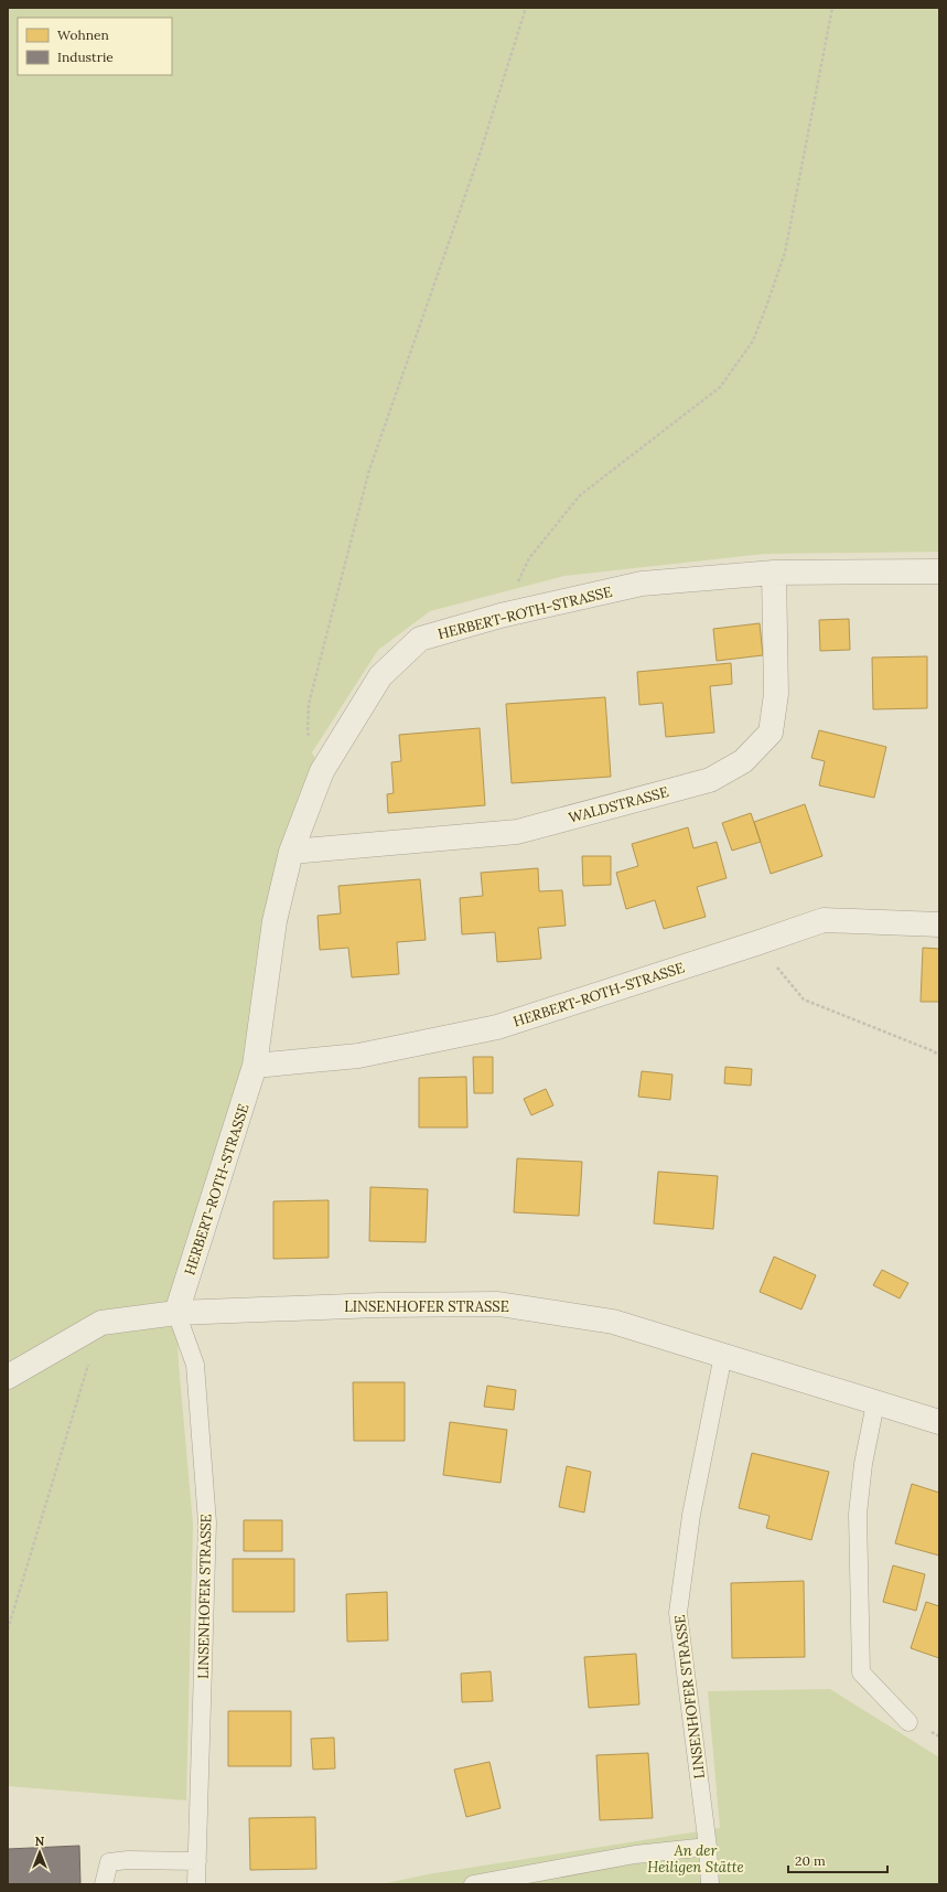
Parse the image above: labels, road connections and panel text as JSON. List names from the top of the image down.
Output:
{
  "streets": {
    "street": ["HERBERT-ROTH-STRASSE", "WALDSTRASSE", "LINSENHOFER STRASSE"]
  },
  "crossings": [
    ["HERBERT-ROTH-STRASSE", "WALDSTRASSE"],
    ["HERBERT-ROTH-STRASSE", "LINSENHOFER STRASSE"]
  ],
  "parks": ["An der Heiligen Stätte"],
  "legend": ["Wohnen", "Industrie"],
  "scale_bar": "20 m",
  "north": "top"
}
